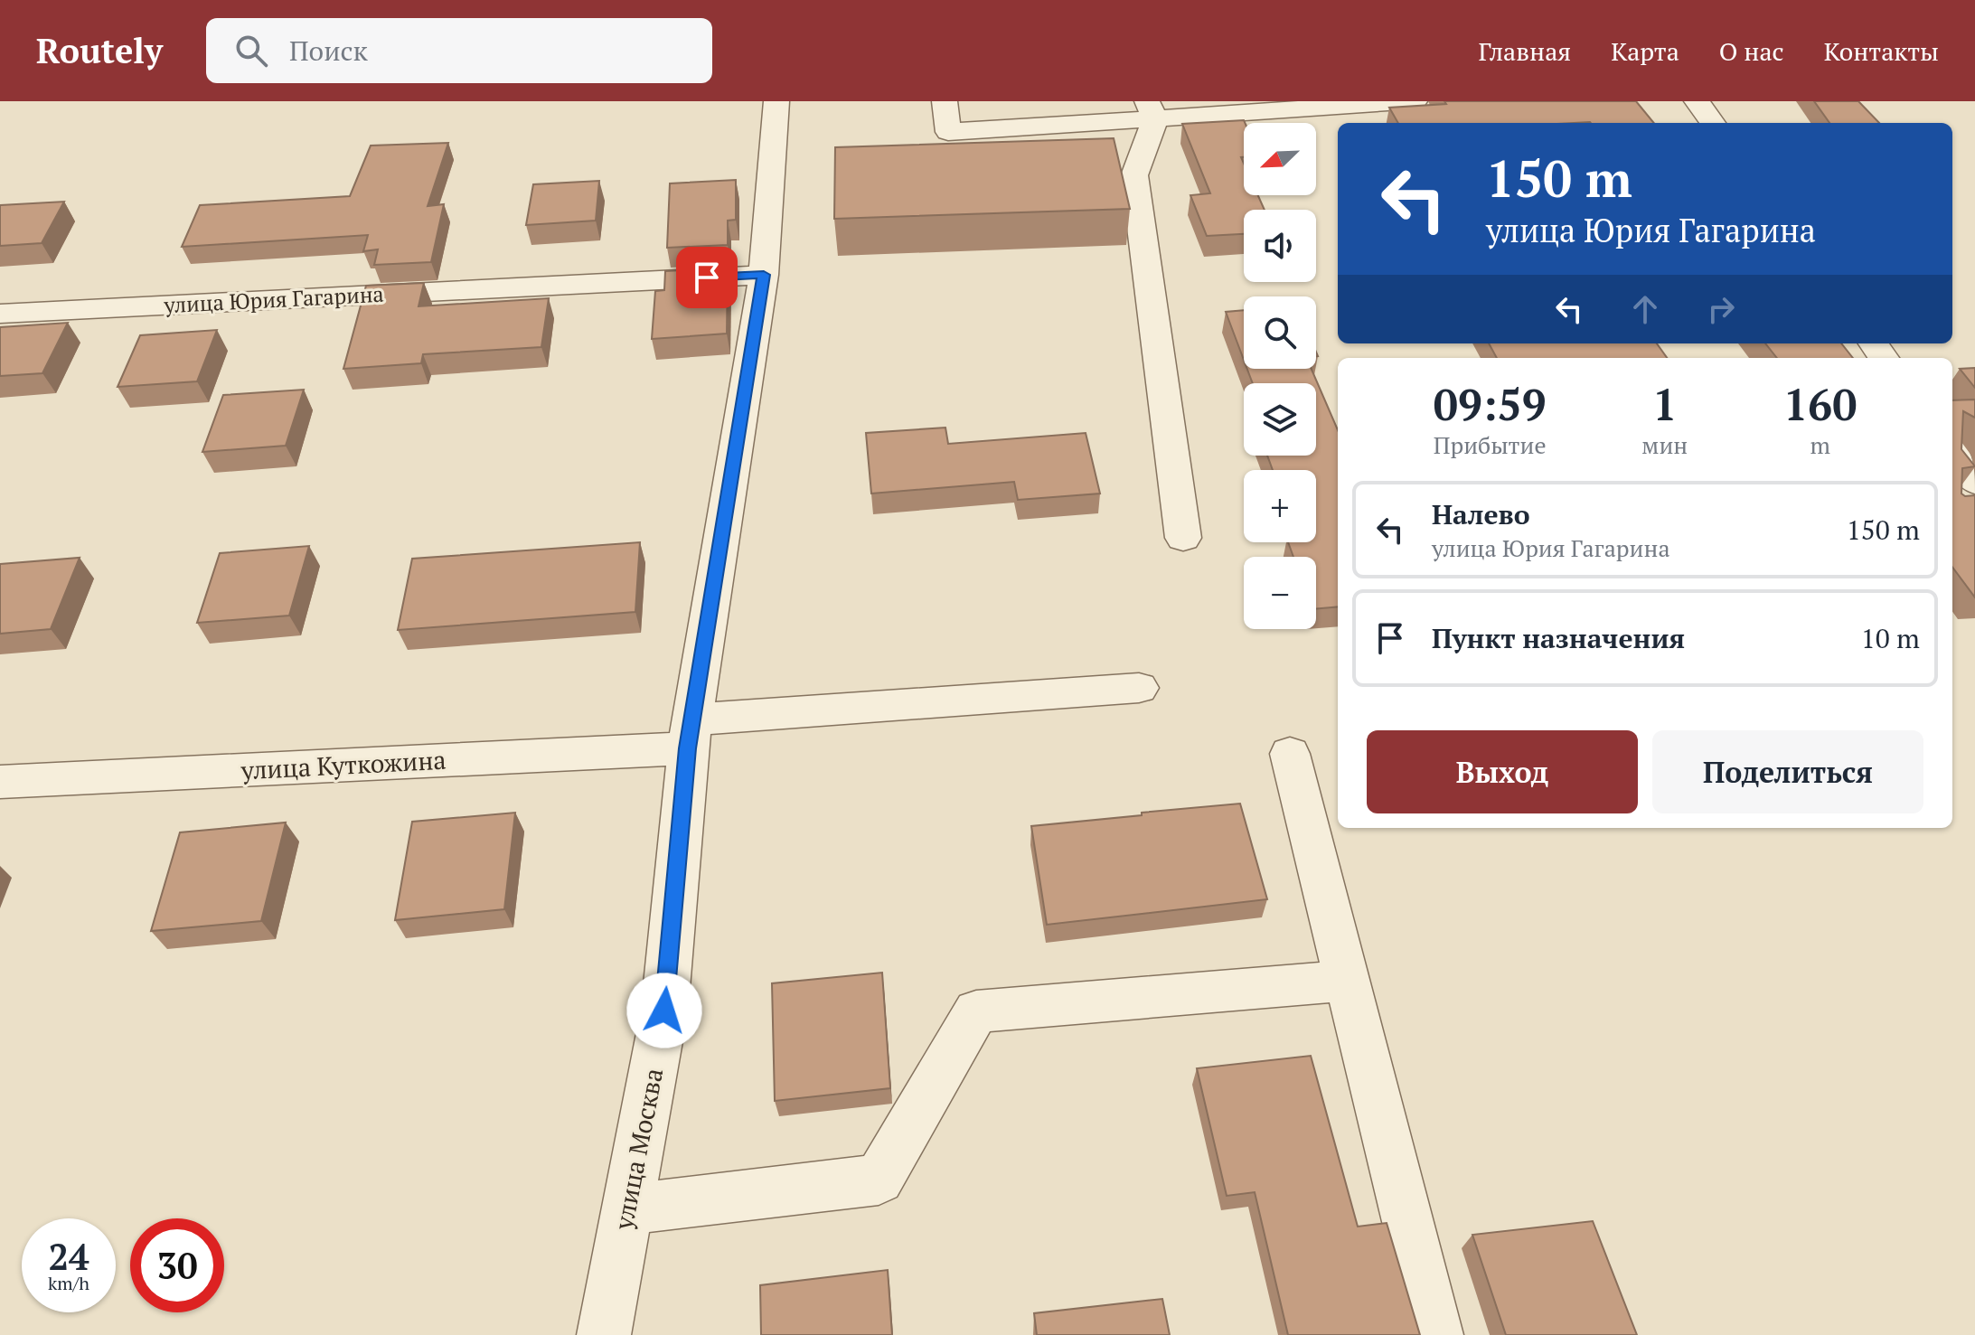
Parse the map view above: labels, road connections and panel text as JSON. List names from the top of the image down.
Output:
{
  "streets": {
    "street": ["улица Юрия Гагарина", "улица Куткожина", "улица Москва"]
  },
  "crossings": [
    ["улица Юрия Гагарина", "улица Москва"],
    ["улица Куткожина", "улица Москва"]
  ],
  "north": "bottom left",
  "page": {
    "header": "Routely",
    "search": "Поиск",
    "nav": [
      "Главная",
      "Карта",
      "О нас",
      "Контакты"
    ],
    "map_buttons": ["+", "−"],
    "turn": ["150 m", "улица Юрия Гагарина"],
    "eta": [
      "09:59",
      "Прибытие",
      "1",
      "мин",
      "160",
      "m"
    ],
    "list": [
      {
        "name": "Налево",
        "note": "улица Юрия Гагарина",
        "value": "150 m"
      },
      {
        "name": "Пункт назначения",
        "value": "10 m"
      }
    ],
    "buttons": ["Выход", "Поделиться"],
    "speed": "24 km/h",
    "limit": "30"
  }
}
